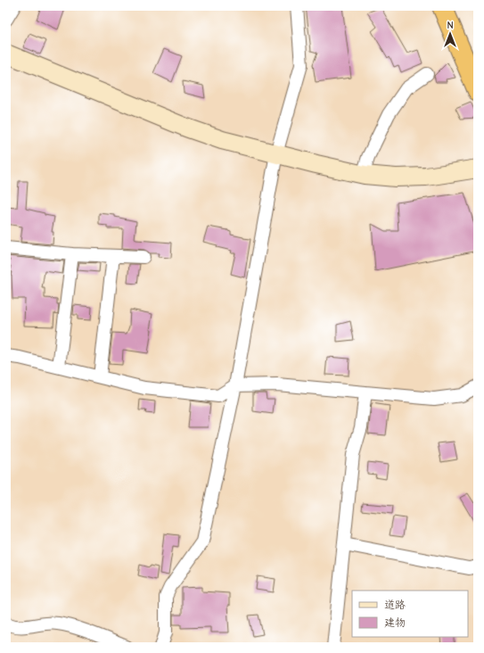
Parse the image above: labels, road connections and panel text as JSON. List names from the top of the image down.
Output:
{
  "legend": ["道路", "建物"],
  "north": "top"
}
